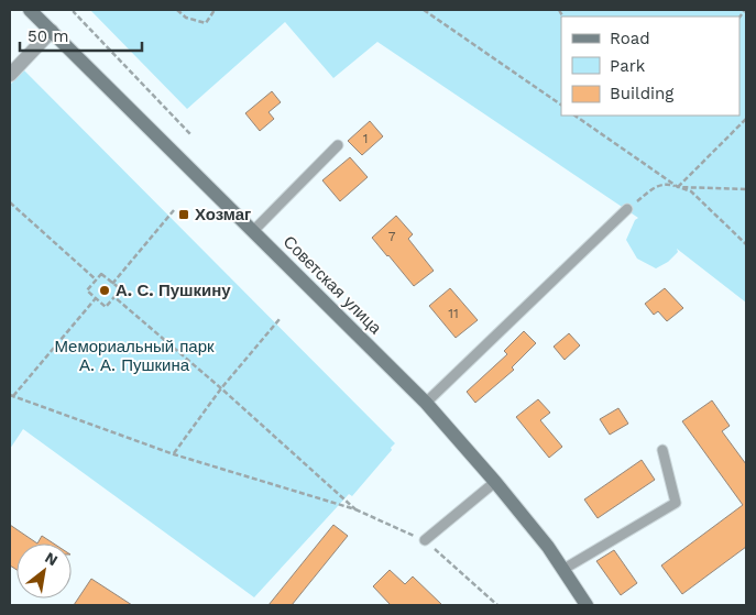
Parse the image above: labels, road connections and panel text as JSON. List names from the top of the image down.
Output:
{
  "streets": {
    "main road": ["Советская улица"]
  },
  "parks": ["Мемориальный парк А. А. Пушкина"],
  "places": {
    "transit": ["Хозмаг"],
    "other": ["А. С. Пушкину"]
  },
  "house_numbers": ["1", "7", "11"],
  "legend": ["Road", "Park", "Building"],
  "scale_bar": "50 m",
  "north": "top right"
}
